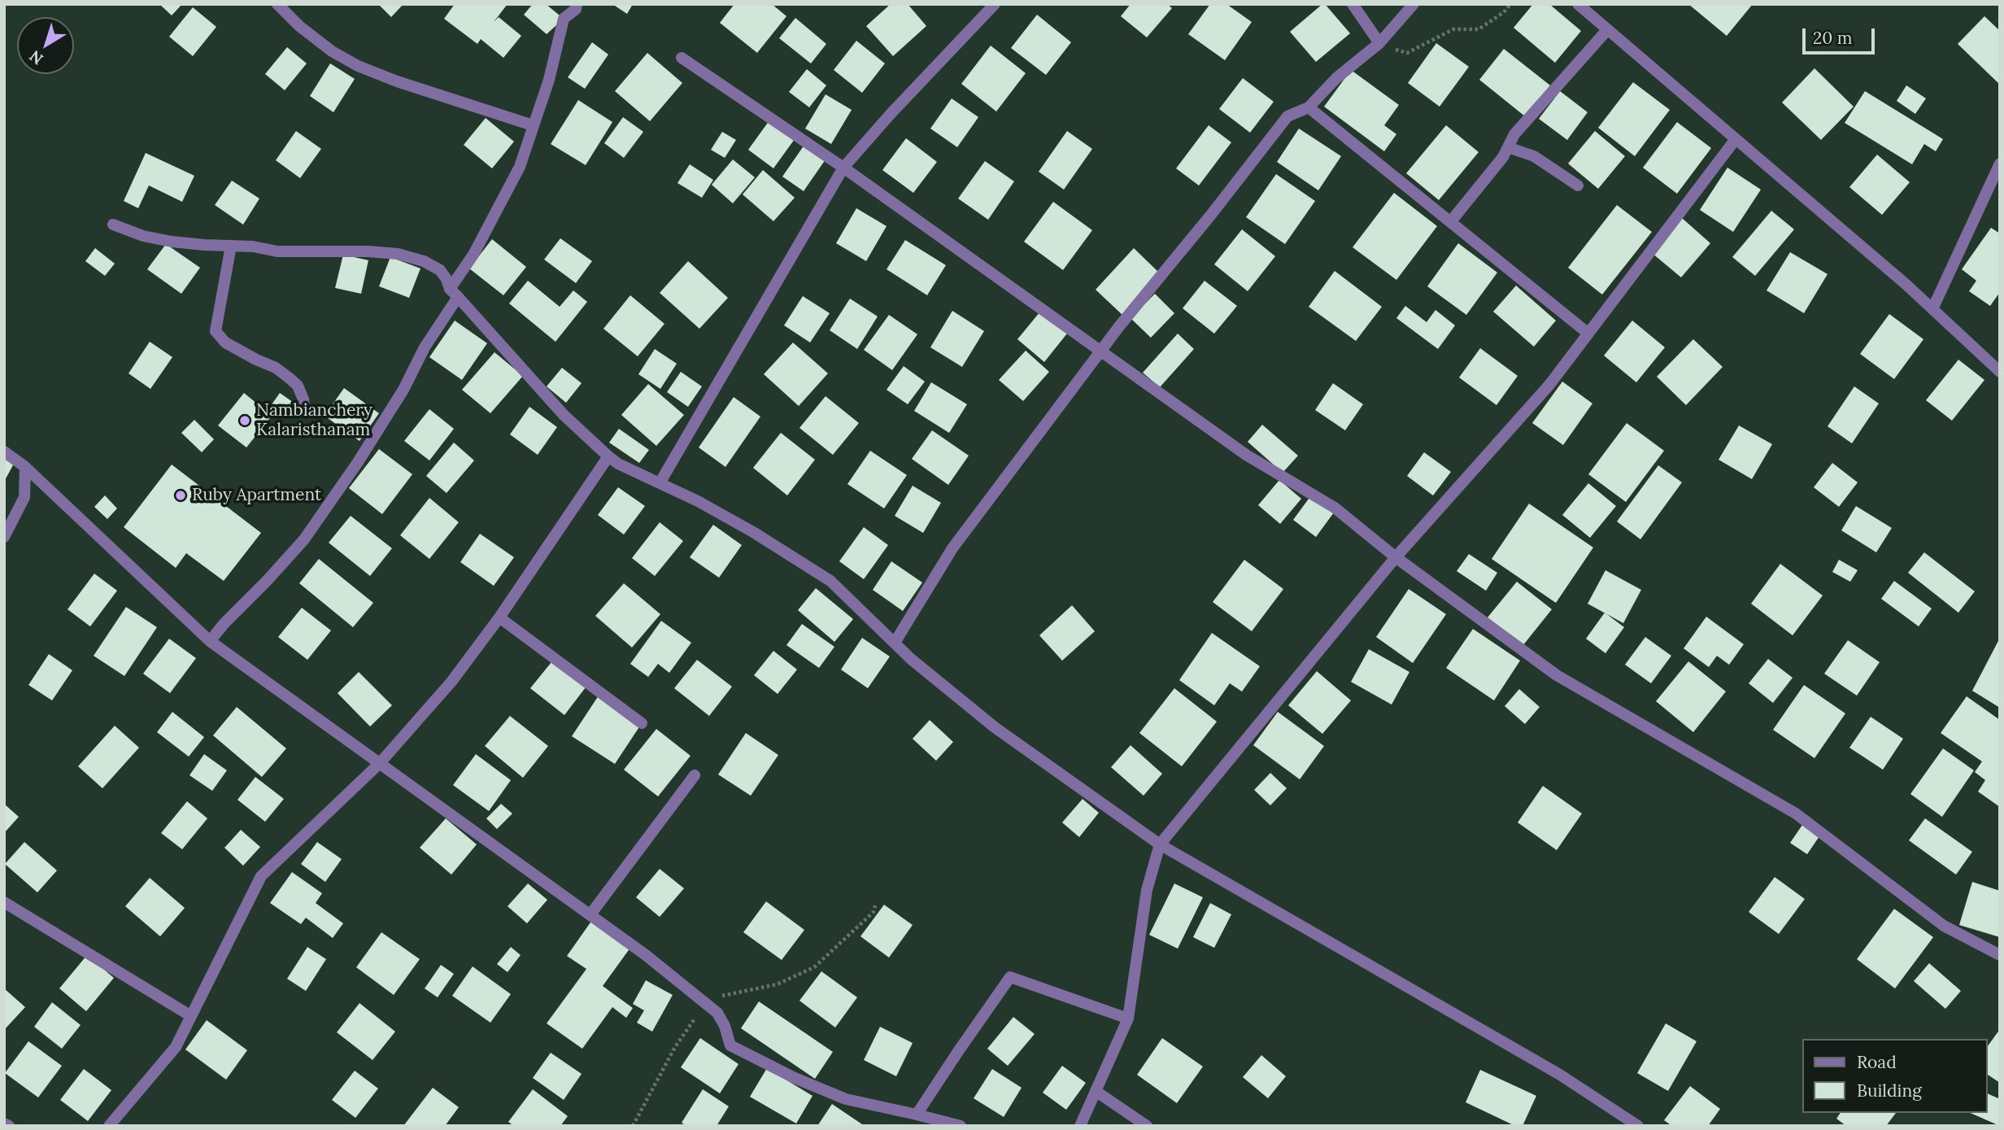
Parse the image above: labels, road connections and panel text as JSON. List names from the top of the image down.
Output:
{
  "places": ["Nambianchery Kalaristhanam", "Ruby Apartment"],
  "legend": ["Road", "Building"],
  "scale_bar": "20 m",
  "north": "bottom left"
}
